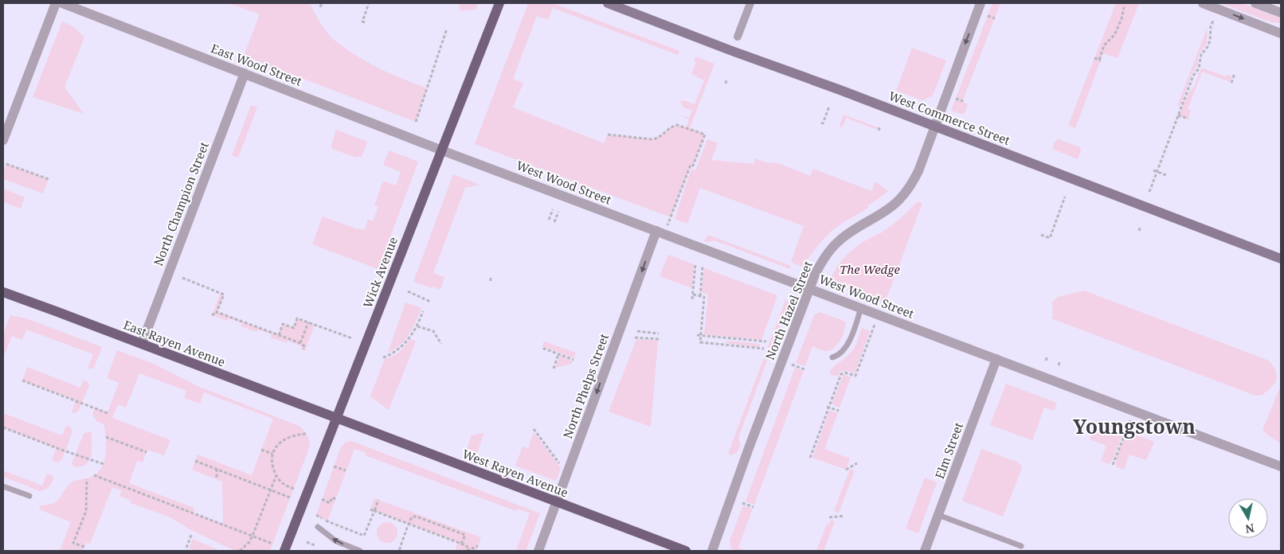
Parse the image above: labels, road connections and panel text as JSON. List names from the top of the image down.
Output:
{
  "streets": {
    "main road": [
      "West Commerce Street",
      "Wick Avenue",
      "East Rayen Avenue",
      "West Rayen Avenue"
    ],
    "street": [
      "East Wood Street",
      "West Wood Street",
      "North Champion Street",
      "North Hazel Street",
      "North Phelps Street",
      "Elm Street"
    ]
  },
  "crossings": [
    ["East Wood Street", "West Wood Street"],
    ["East Wood Street", "North Champion Street"],
    ["East Wood Street", "Wick Avenue"],
    ["West Commerce Street", "North Hazel Street"],
    ["West Wood Street", "Wick Avenue"],
    ["West Wood Street", "North Hazel Street"],
    ["West Wood Street", "North Phelps Street"],
    ["West Wood Street", "Elm Street"],
    ["North Champion Street", "East Rayen Avenue"],
    ["Wick Avenue", "East Rayen Avenue"],
    ["Wick Avenue", "West Rayen Avenue"],
    ["East Rayen Avenue", "West Rayen Avenue"],
    ["North Phelps Street", "West Rayen Avenue"]
  ],
  "one_way": ["North Phelps Street"],
  "districts": ["Youngstown"],
  "parks": ["The Wedge"],
  "north": "bottom"
}
